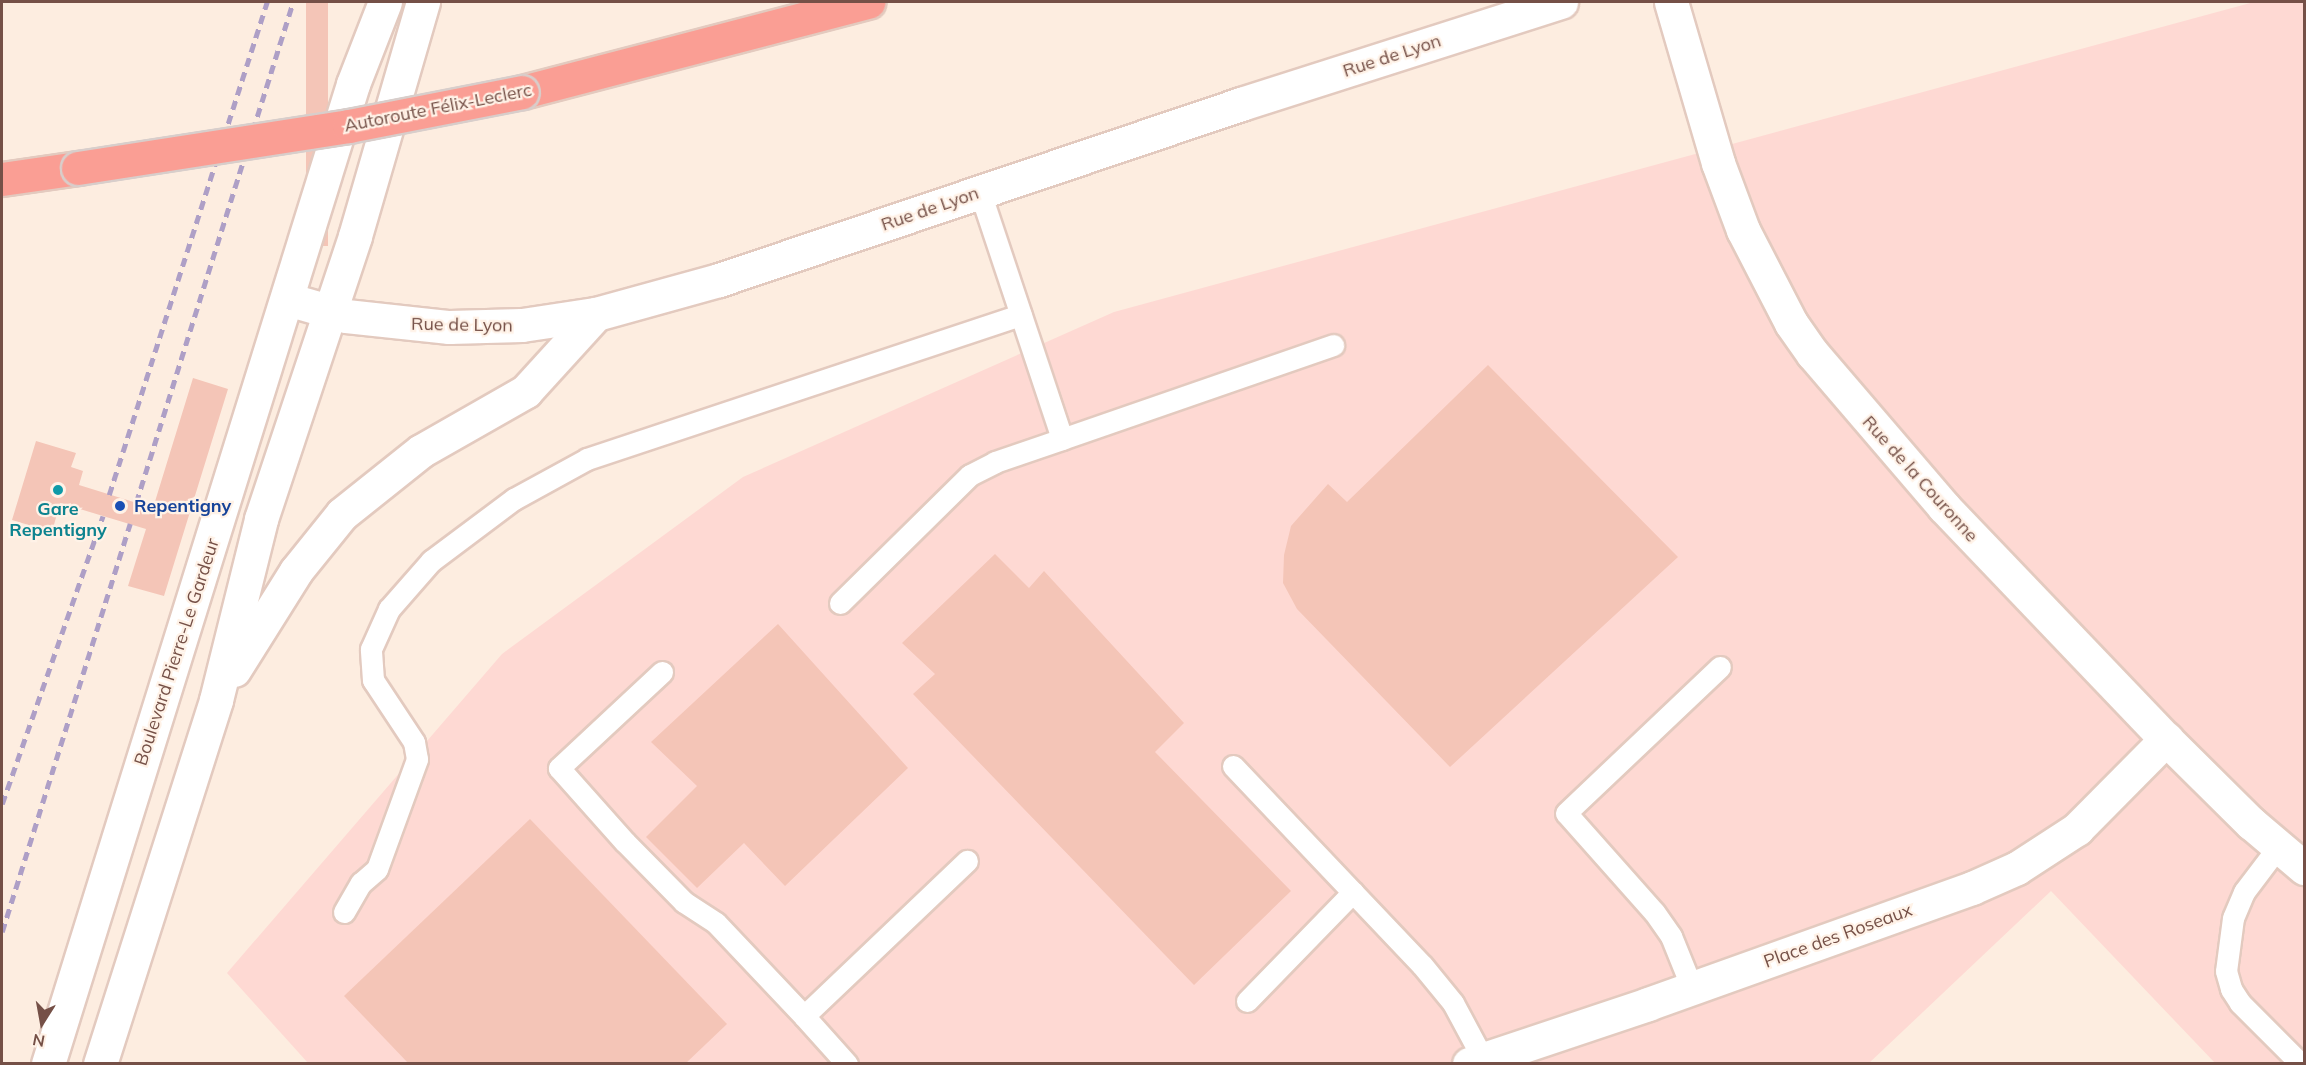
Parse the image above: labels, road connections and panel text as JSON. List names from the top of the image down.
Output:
{
  "streets": {
    "highway": ["Autoroute Félix-Leclerc"],
    "street": [
      "Rue de Lyon",
      "Rue de la Couronne",
      "Boulevard Pierre-Le Gardeur",
      "Place des Roseaux"
    ]
  },
  "crossings": [
    ["Rue de Lyon", "Boulevard Pierre-Le Gardeur"],
    ["Rue de la Couronne", "Place des Roseaux"]
  ],
  "places": ["Gare Repentigny", "Repentigny"],
  "north": "bottom"
}
